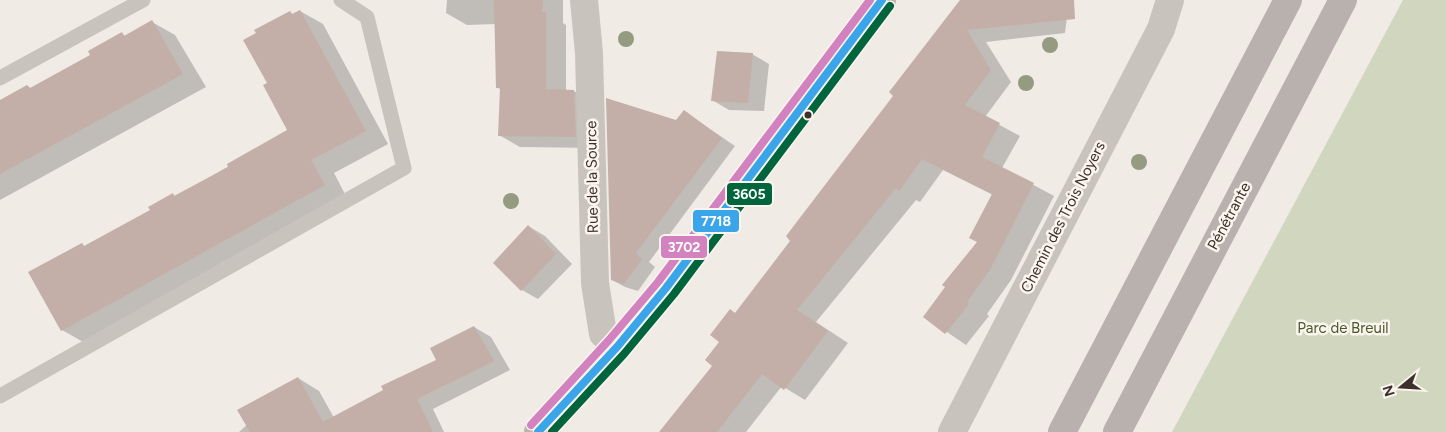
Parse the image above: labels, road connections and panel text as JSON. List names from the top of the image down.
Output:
{
  "streets": {
    "main road": ["Pénétrante"],
    "street": ["Rue de la Source", "Chemin des Trois Noyers"]
  },
  "parks": ["Parc de Breuil"],
  "lines": ["transit line 7718", "transit line 3702", "transit line 3605"],
  "north": "left"
}
